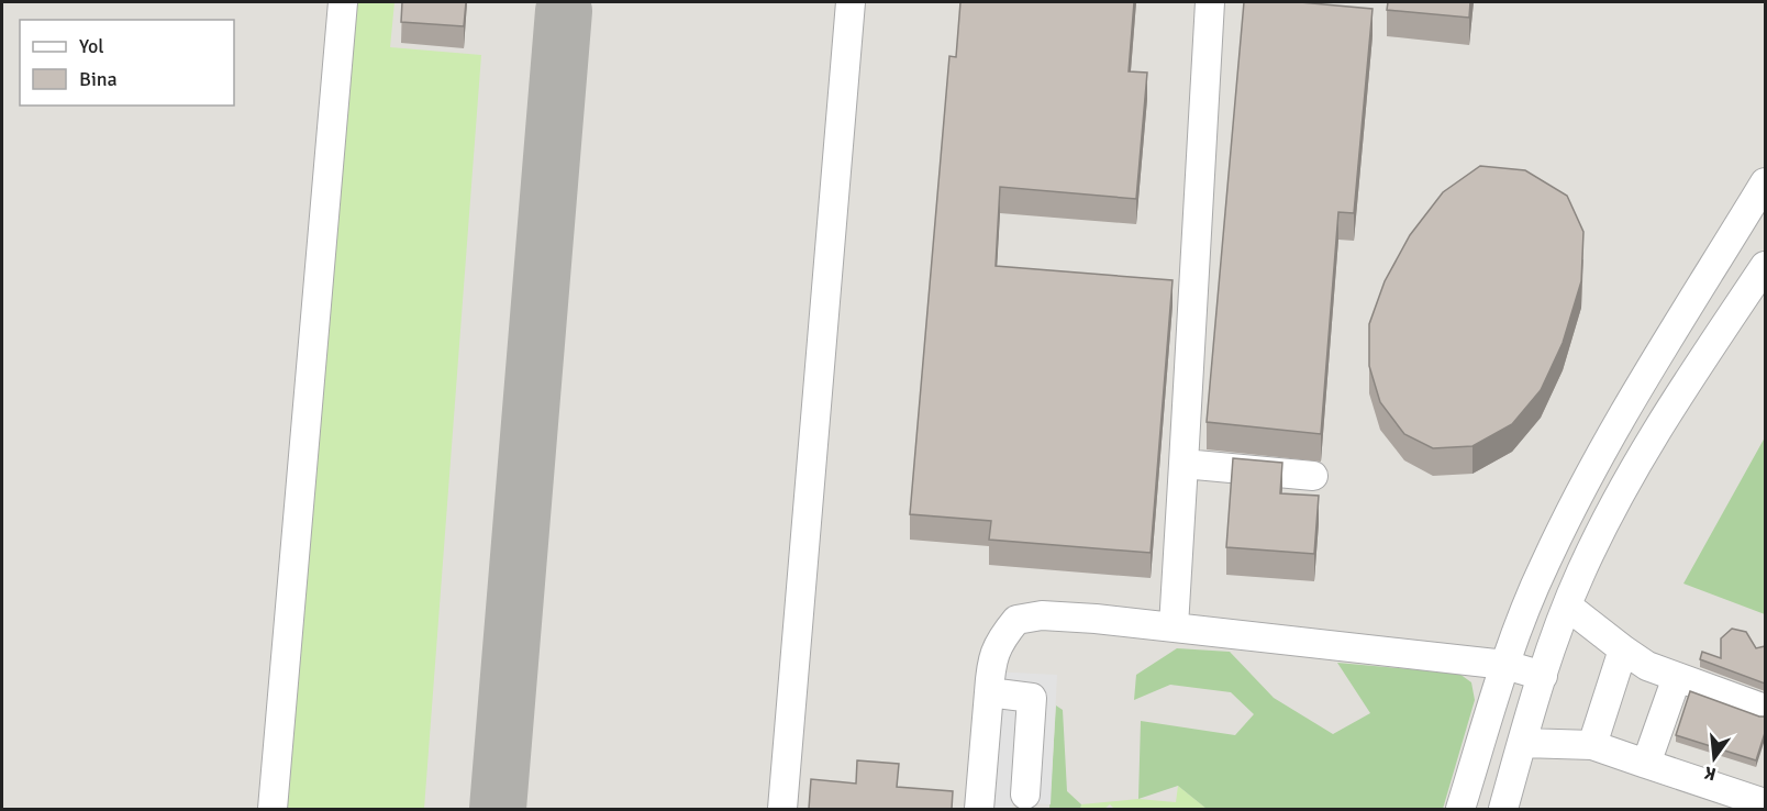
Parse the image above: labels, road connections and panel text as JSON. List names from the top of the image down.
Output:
{
  "legend": ["Yol", "Bina"],
  "north": "bottom"
}
